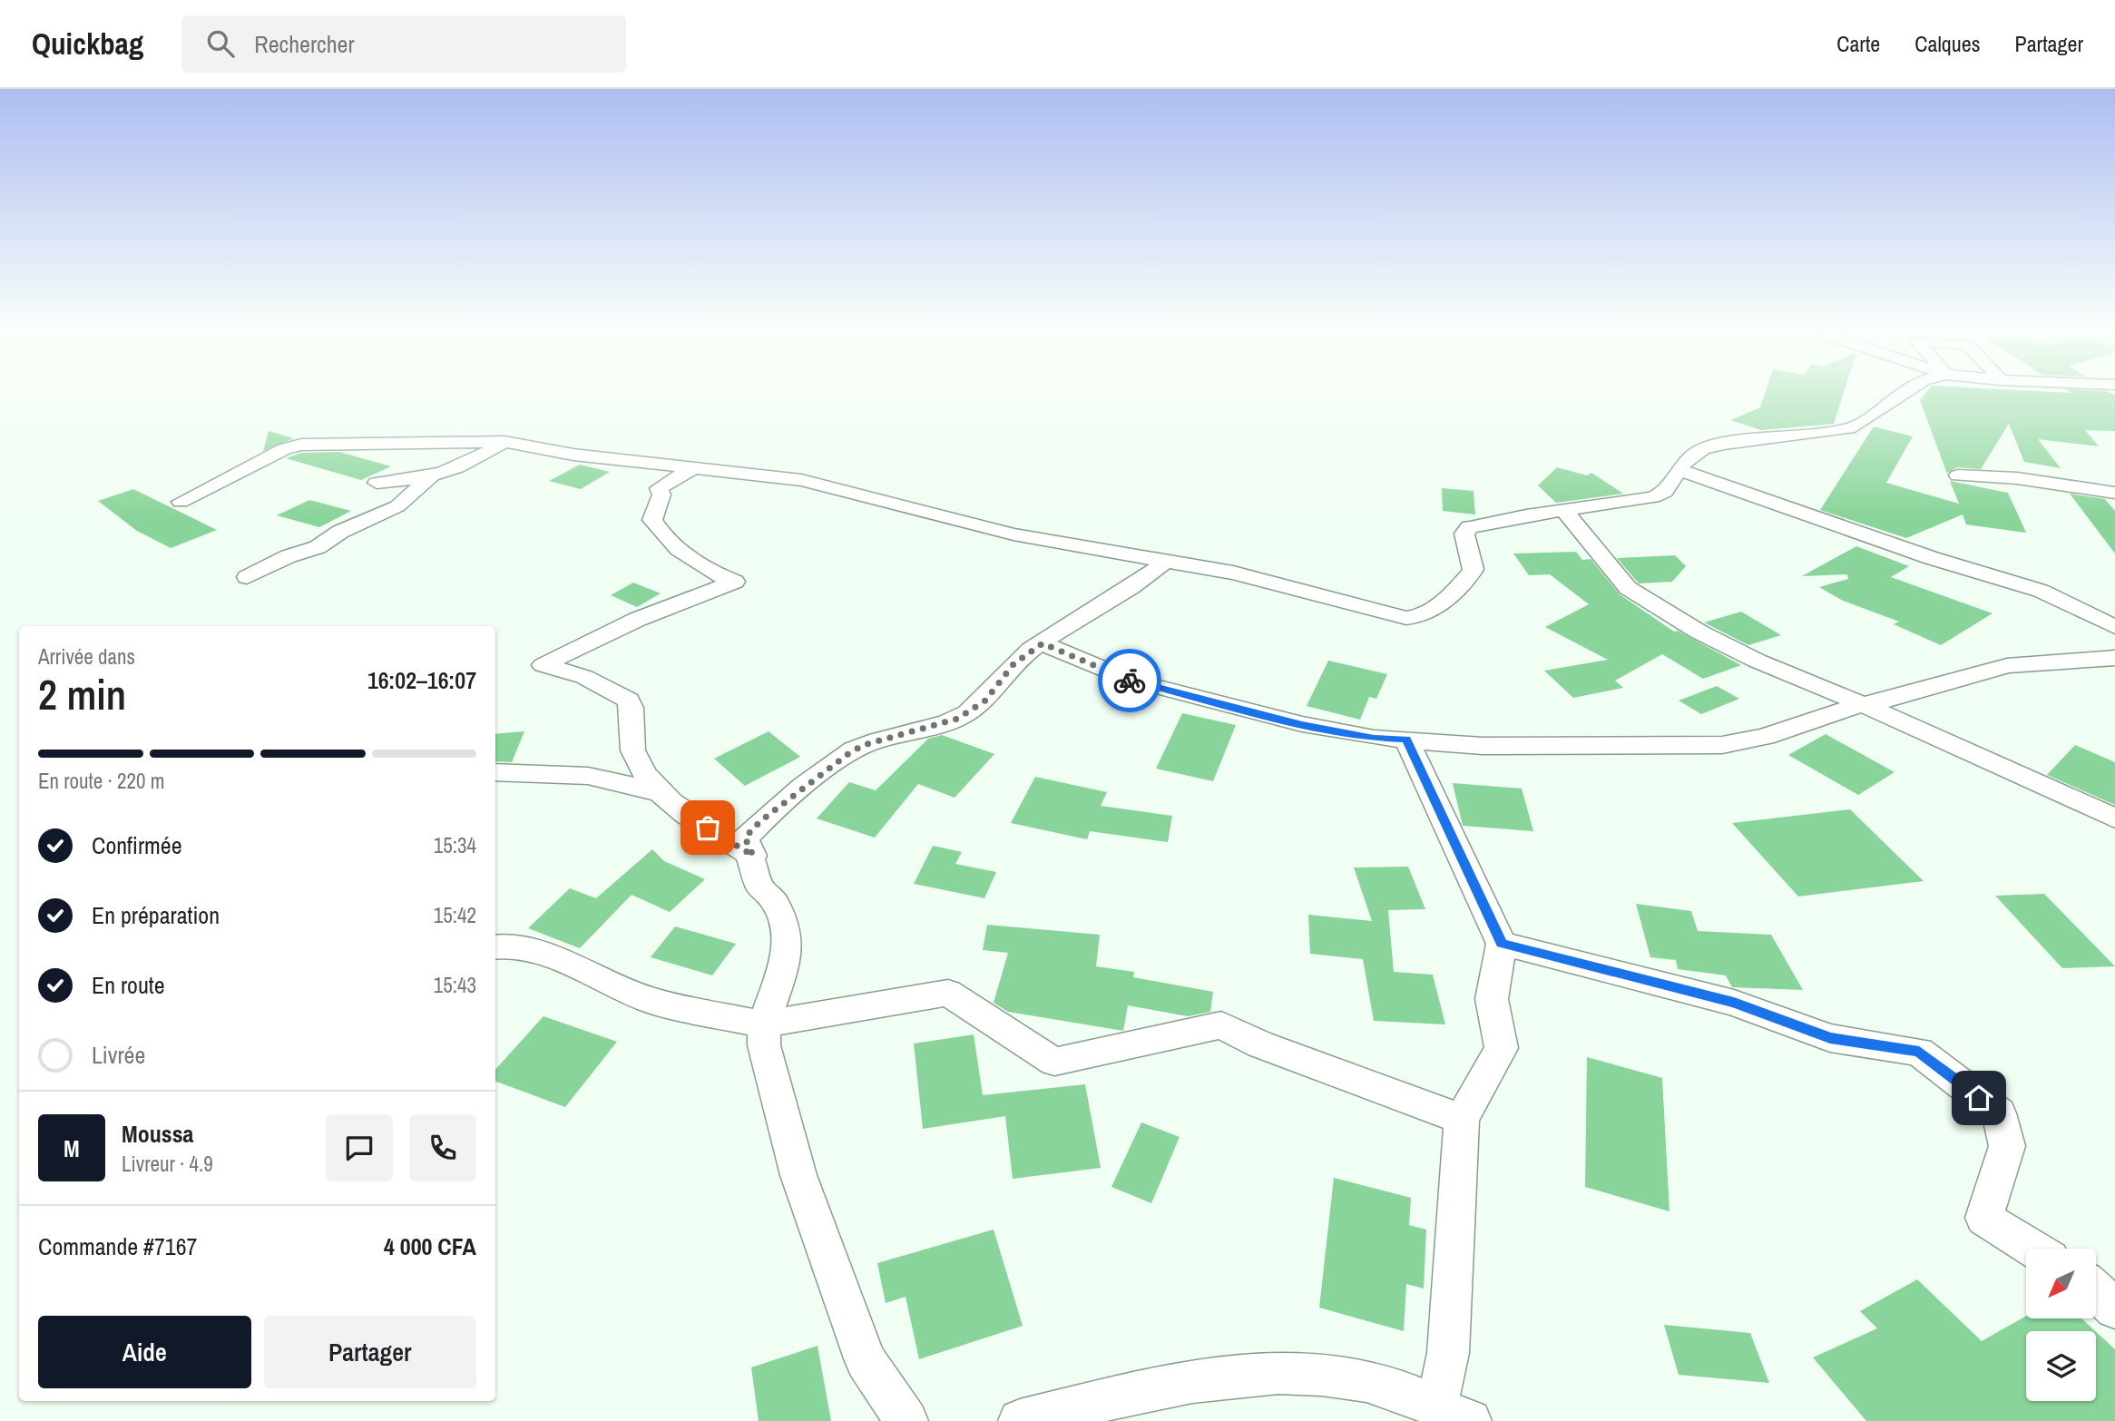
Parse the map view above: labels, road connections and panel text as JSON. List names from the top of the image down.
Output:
{
  "north": "bottom left",
  "page": {
    "header": "Quickbag",
    "search": "Rechercher",
    "nav": ["Carte", "Calques", "Partager"],
    "heading": ["2 min", "Arrivée dans", "16:02–16:07"],
    "panel": [
      "Moussa",
      "Livreur · 4.9",
      "Commande #7167",
      "4 000 CFA"
    ],
    "bar": "En route · 220 m",
    "list": [
      ["Confirmée", "15:34"],
      ["En préparation", "15:42"],
      ["En route", "15:43"],
      "Livrée"
    ],
    "round": "M",
    "buttons": ["Aide", "Partager"]
  }
}
